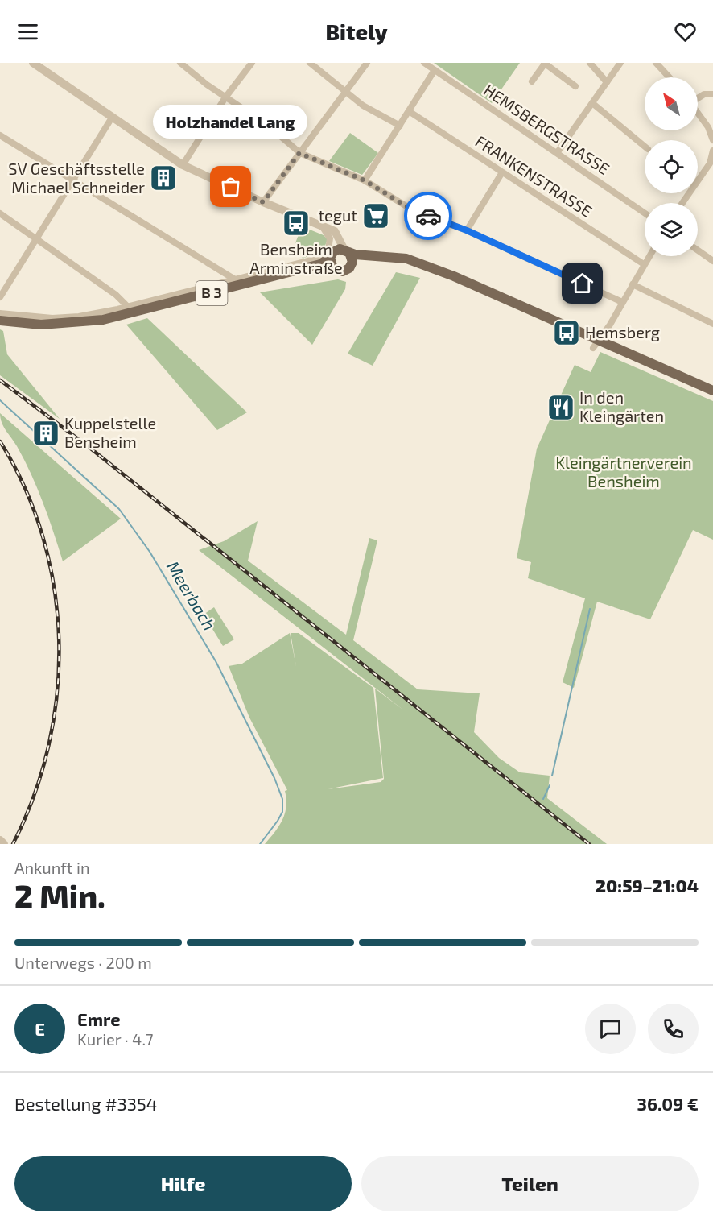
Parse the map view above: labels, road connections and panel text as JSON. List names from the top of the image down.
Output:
{
  "streets": {
    "main road": ["B 3"],
    "street": ["HEMSBERGSTRASSE", "FRANKENSTRASSE"]
  },
  "water": ["Meerbach"],
  "parks": ["Kleingärtnerverein Bensheim"],
  "places": {
    "building": ["SV Geschäftsstelle Michael Schneider", "Kuppelstelle Bensheim"],
    "other": ["Holzhandel Lang"],
    "supermarket": ["tegut"],
    "bus stop": ["Bensheim Arminstraße", "Hemsberg"],
    "restaurant": ["In den Kleingärten"]
  },
  "north": "top left",
  "page": {
    "header": "Bitely",
    "bubble": "Holzhandel Lang",
    "heading": ["2 Min.", "Ankunft in", "20:59–21:04"],
    "panel": [
      "Emre",
      "Kurier · 4.7",
      "Bestellung #3354",
      "36.09 €"
    ],
    "bar": "Unterwegs · 200 m",
    "round": "E",
    "buttons": ["Hilfe", "Teilen"]
  }
}
